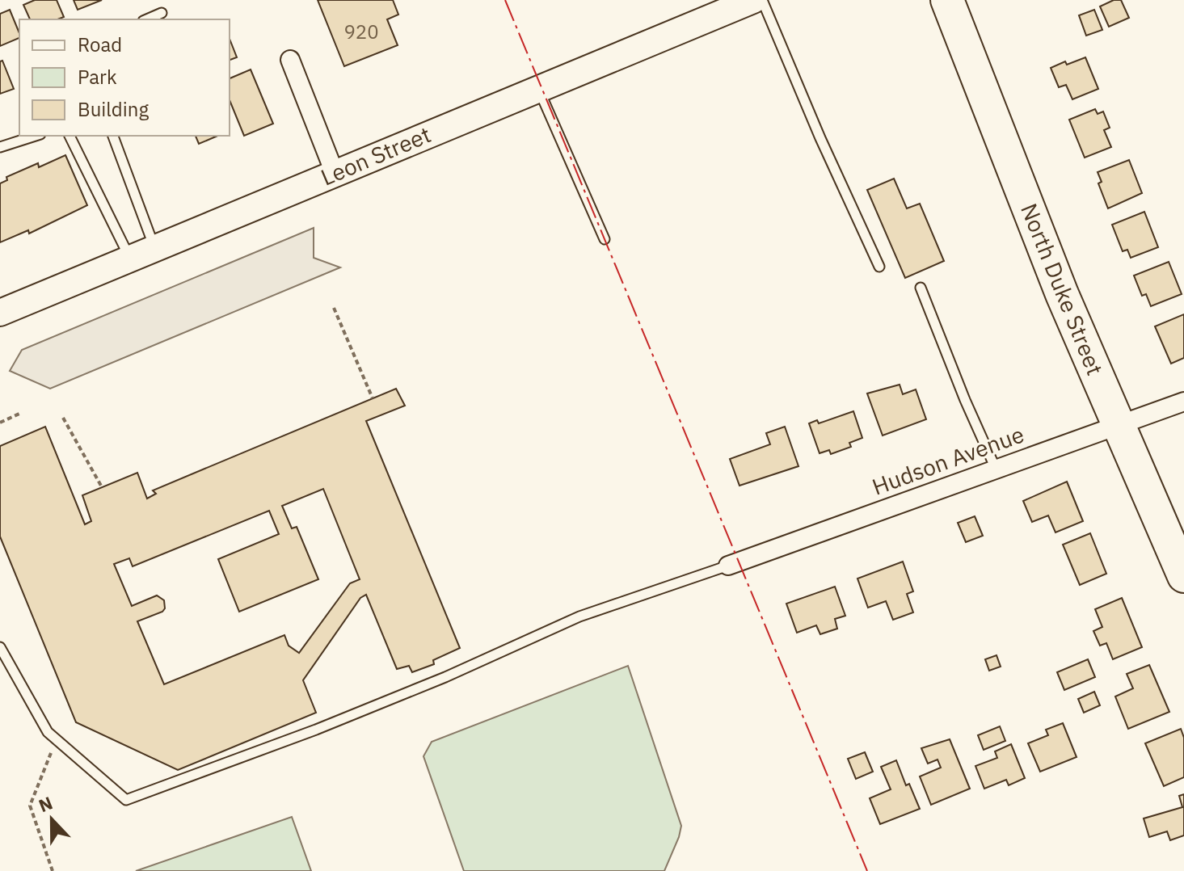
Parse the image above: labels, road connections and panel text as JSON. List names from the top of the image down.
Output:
{
  "streets": {
    "highway": ["North Duke Street"],
    "street": ["Leon Street", "Hudson Avenue"]
  },
  "crossings": [
    ["North Duke Street", "Hudson Avenue"]
  ],
  "house_numbers": ["920"],
  "legend": ["Road", "Park", "Building"],
  "north": "top"
}
